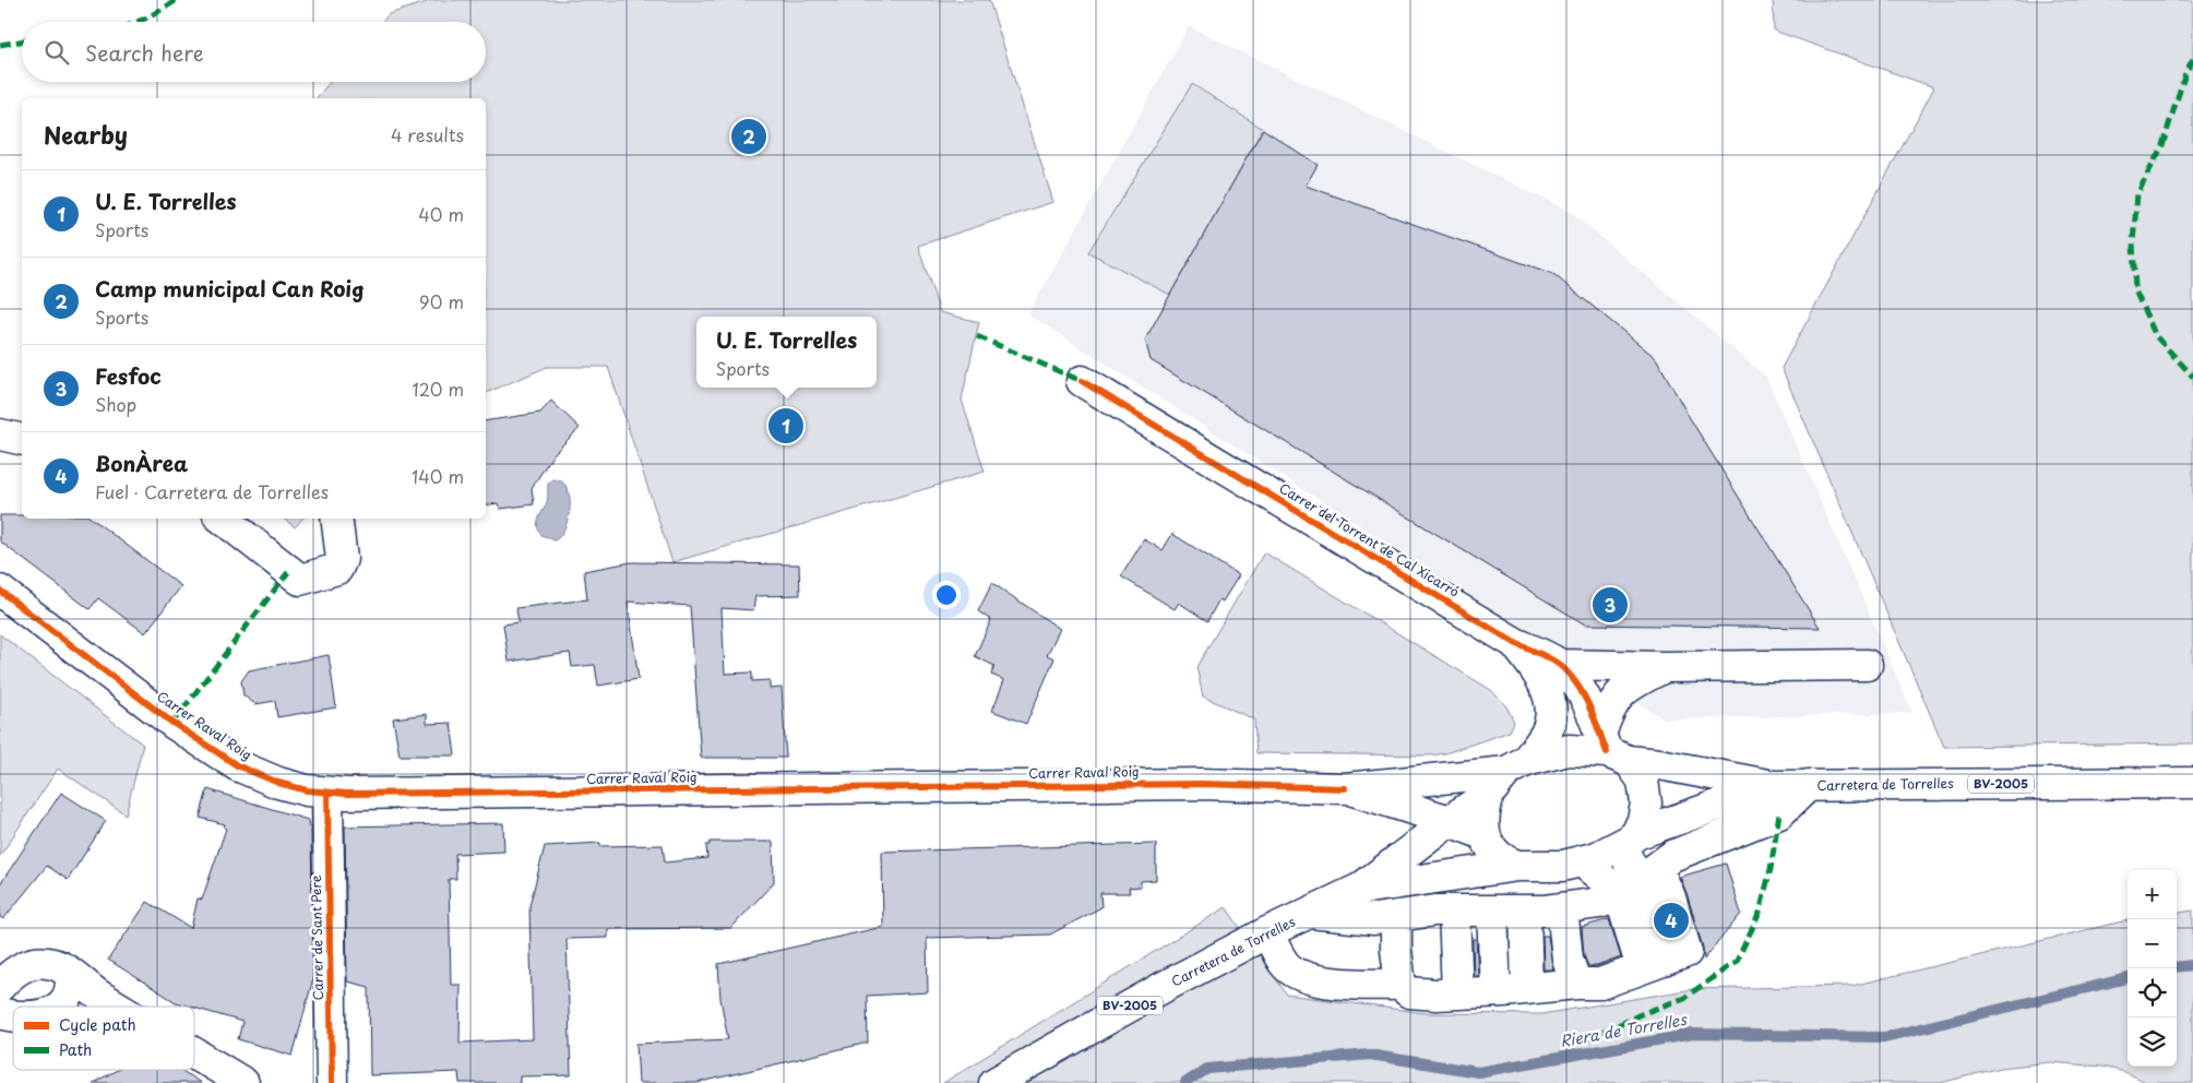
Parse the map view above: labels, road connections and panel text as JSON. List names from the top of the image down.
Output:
{
  "streets": {
    "street": [
      "Carrer del Torrent de Cal Xicarró",
      "Carrer Raval Roig",
      "BV-2005",
      "Carretera de Torrelles",
      "Carrer de Sant Pere"
    ]
  },
  "crossings": [
    ["Carrer del Torrent de Cal Xicarró", "Carrer Raval Roig"],
    ["Carrer del Torrent de Cal Xicarró", "Carretera de Torrelles"],
    ["Carrer Raval Roig", "Carretera de Torrelles"],
    ["Carrer Raval Roig", "Carrer de Sant Pere"]
  ],
  "water": ["Riera de Torrelles"],
  "legend": ["Cycle path", "Path"],
  "page": {
    "search": "Search here",
    "heading": ["Nearby", "4 results"],
    "pins": [
      "2",
      "1",
      "3",
      "4"
    ],
    "list": [
      {
        "mark": "1",
        "name": "U. E. Torrelles",
        "note": "Sports",
        "value": "40 m"
      },
      {
        "mark": "2",
        "name": "Camp municipal Can Roig",
        "note": "Sports",
        "value": "90 m"
      },
      {
        "mark": "3",
        "name": "Fesfoc",
        "note": "Shop",
        "value": "120 m"
      },
      {
        "mark": "4",
        "name": "BonÀrea",
        "note": "Fuel · Carretera de Torrelles",
        "value": "140 m"
      }
    ],
    "popup": ["U. E. Torrelles", "Sports"],
    "map_buttons": ["+", "−"]
  }
}
